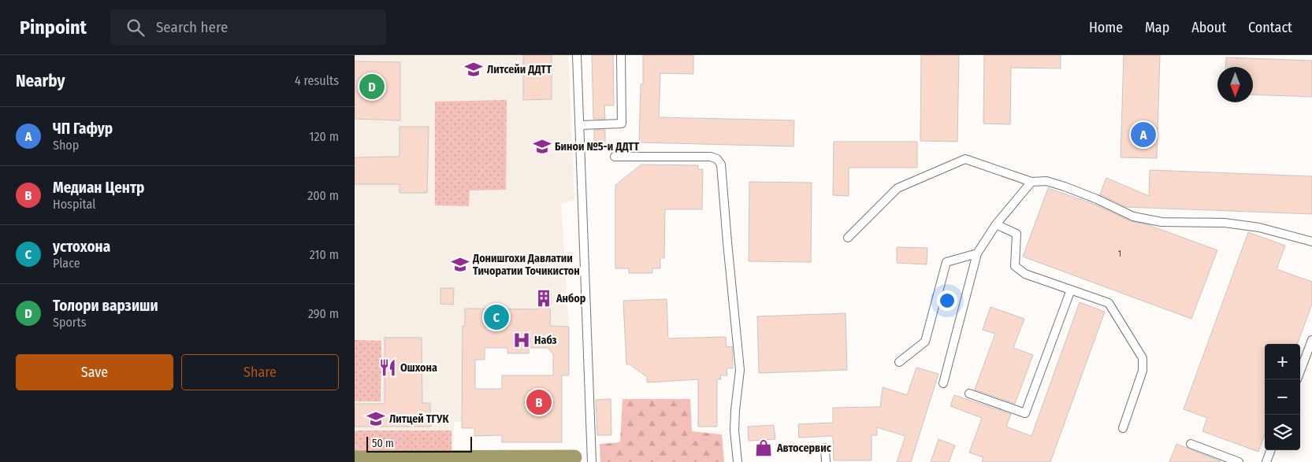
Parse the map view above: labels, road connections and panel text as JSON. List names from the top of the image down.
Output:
{
  "places": {
    "school or university": [
      "Литсейи ДДТТ",
      "Бинои №5-и ДДТТ",
      "Донишгохи Давлатии Тичоратии Точикистон",
      "Литцей ТГУК"
    ],
    "building": ["Анбор"],
    "hospital": ["Набз"],
    "restaurant": ["Ошхона"],
    "shop": ["Автосервис"]
  },
  "house_numbers": ["1"],
  "scale_bar": "50 m",
  "north": "bottom",
  "page": {
    "header": "Pinpoint",
    "search": "Search here",
    "nav": [
      "Home",
      "Map",
      "About",
      "Contact"
    ],
    "heading": ["Nearby", "4 results"],
    "pins": [
      "D",
      "A",
      "C",
      "B"
    ],
    "list": [
      {
        "mark": "A",
        "name": "ЧП Гафур",
        "note": "Shop",
        "value": "120 m"
      },
      {
        "mark": "B",
        "name": "Медиан Центр",
        "note": "Hospital",
        "value": "200 m"
      },
      {
        "mark": "C",
        "name": "устохона",
        "note": "Place",
        "value": "210 m"
      },
      {
        "mark": "D",
        "name": "Толори варзиши",
        "note": "Sports",
        "value": "290 m"
      }
    ],
    "buttons": ["Save", "Share"],
    "map_buttons": ["+", "−"],
    "scale": "50 m"
  }
}
